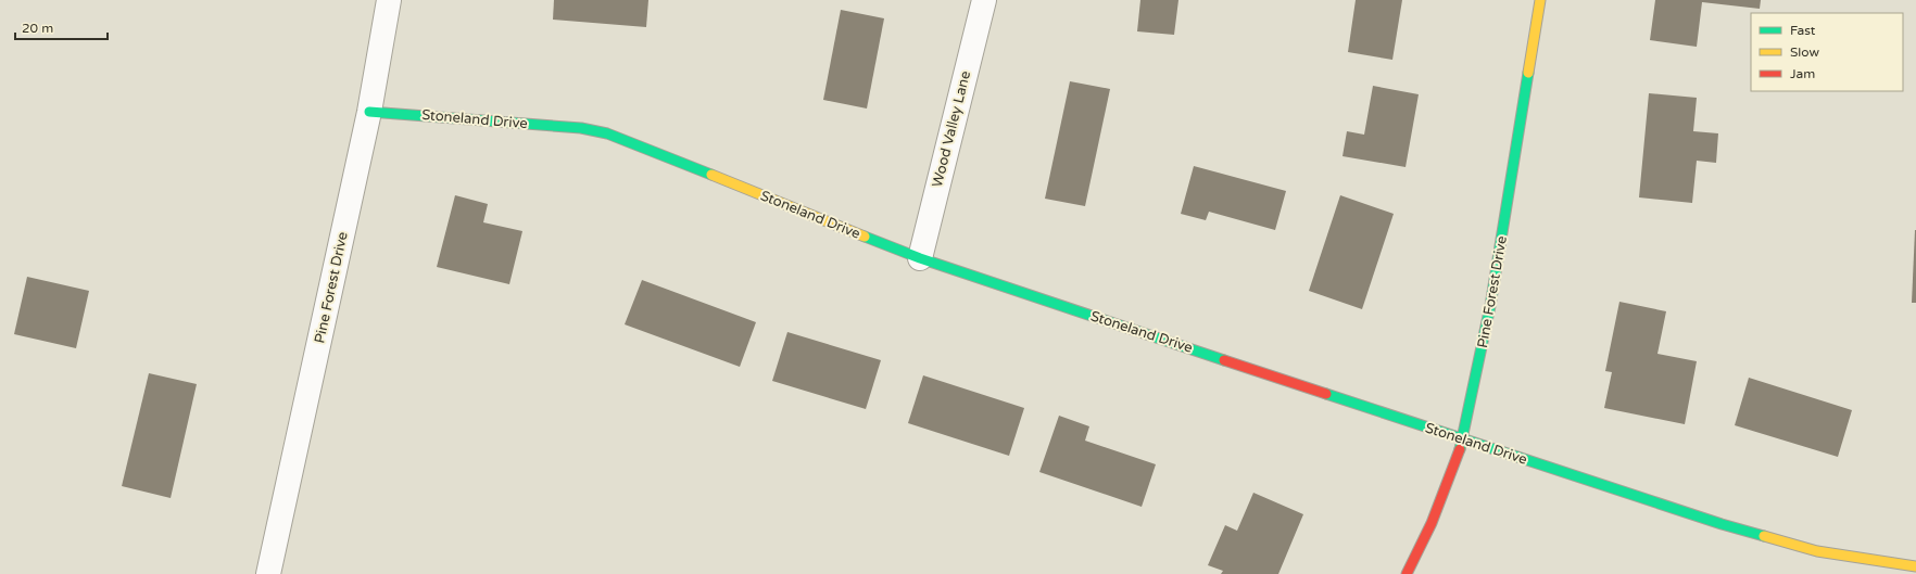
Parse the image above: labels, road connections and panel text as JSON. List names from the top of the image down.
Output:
{
  "streets": {
    "street": ["Stoneland Drive", "Wood Valley Lane", "Pine Forest Drive"]
  },
  "crossings": [
    ["Stoneland Drive", "Wood Valley Lane"],
    ["Stoneland Drive", "Pine Forest Drive"]
  ],
  "legend": ["Fast", "Slow", "Jam"],
  "scale_bar": "20 m"
}
